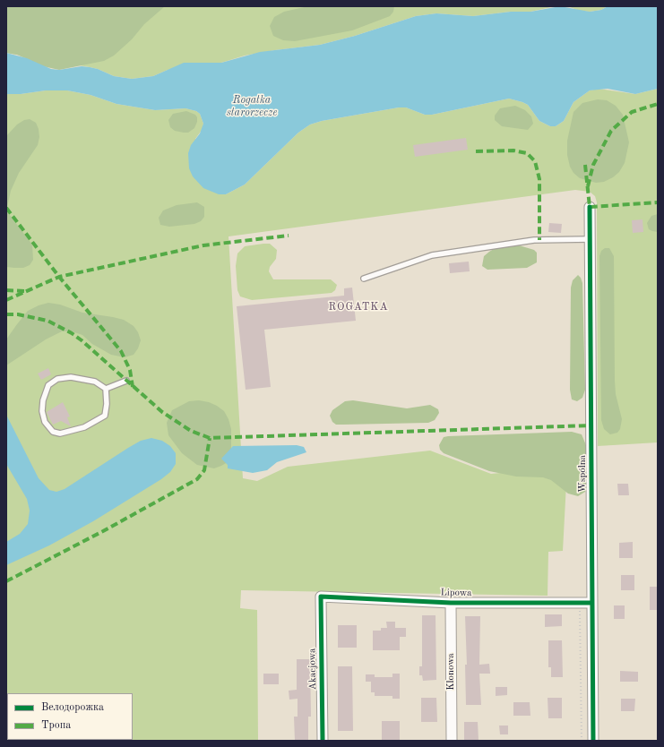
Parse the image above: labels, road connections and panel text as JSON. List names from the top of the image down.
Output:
{
  "streets": {
    "street": [
      "Wspólna",
      "Lipowa",
      "Akacjowa",
      "Klonowa"
    ]
  },
  "crossings": [
    ["Wspólna", "Lipowa"],
    ["Lipowa", "Akacjowa"],
    ["Lipowa", "Klonowa"]
  ],
  "districts": ["ROGATKA"],
  "water": ["Rogatka starorzecze"],
  "legend": ["Велодорожка", "Тропа"]
}
